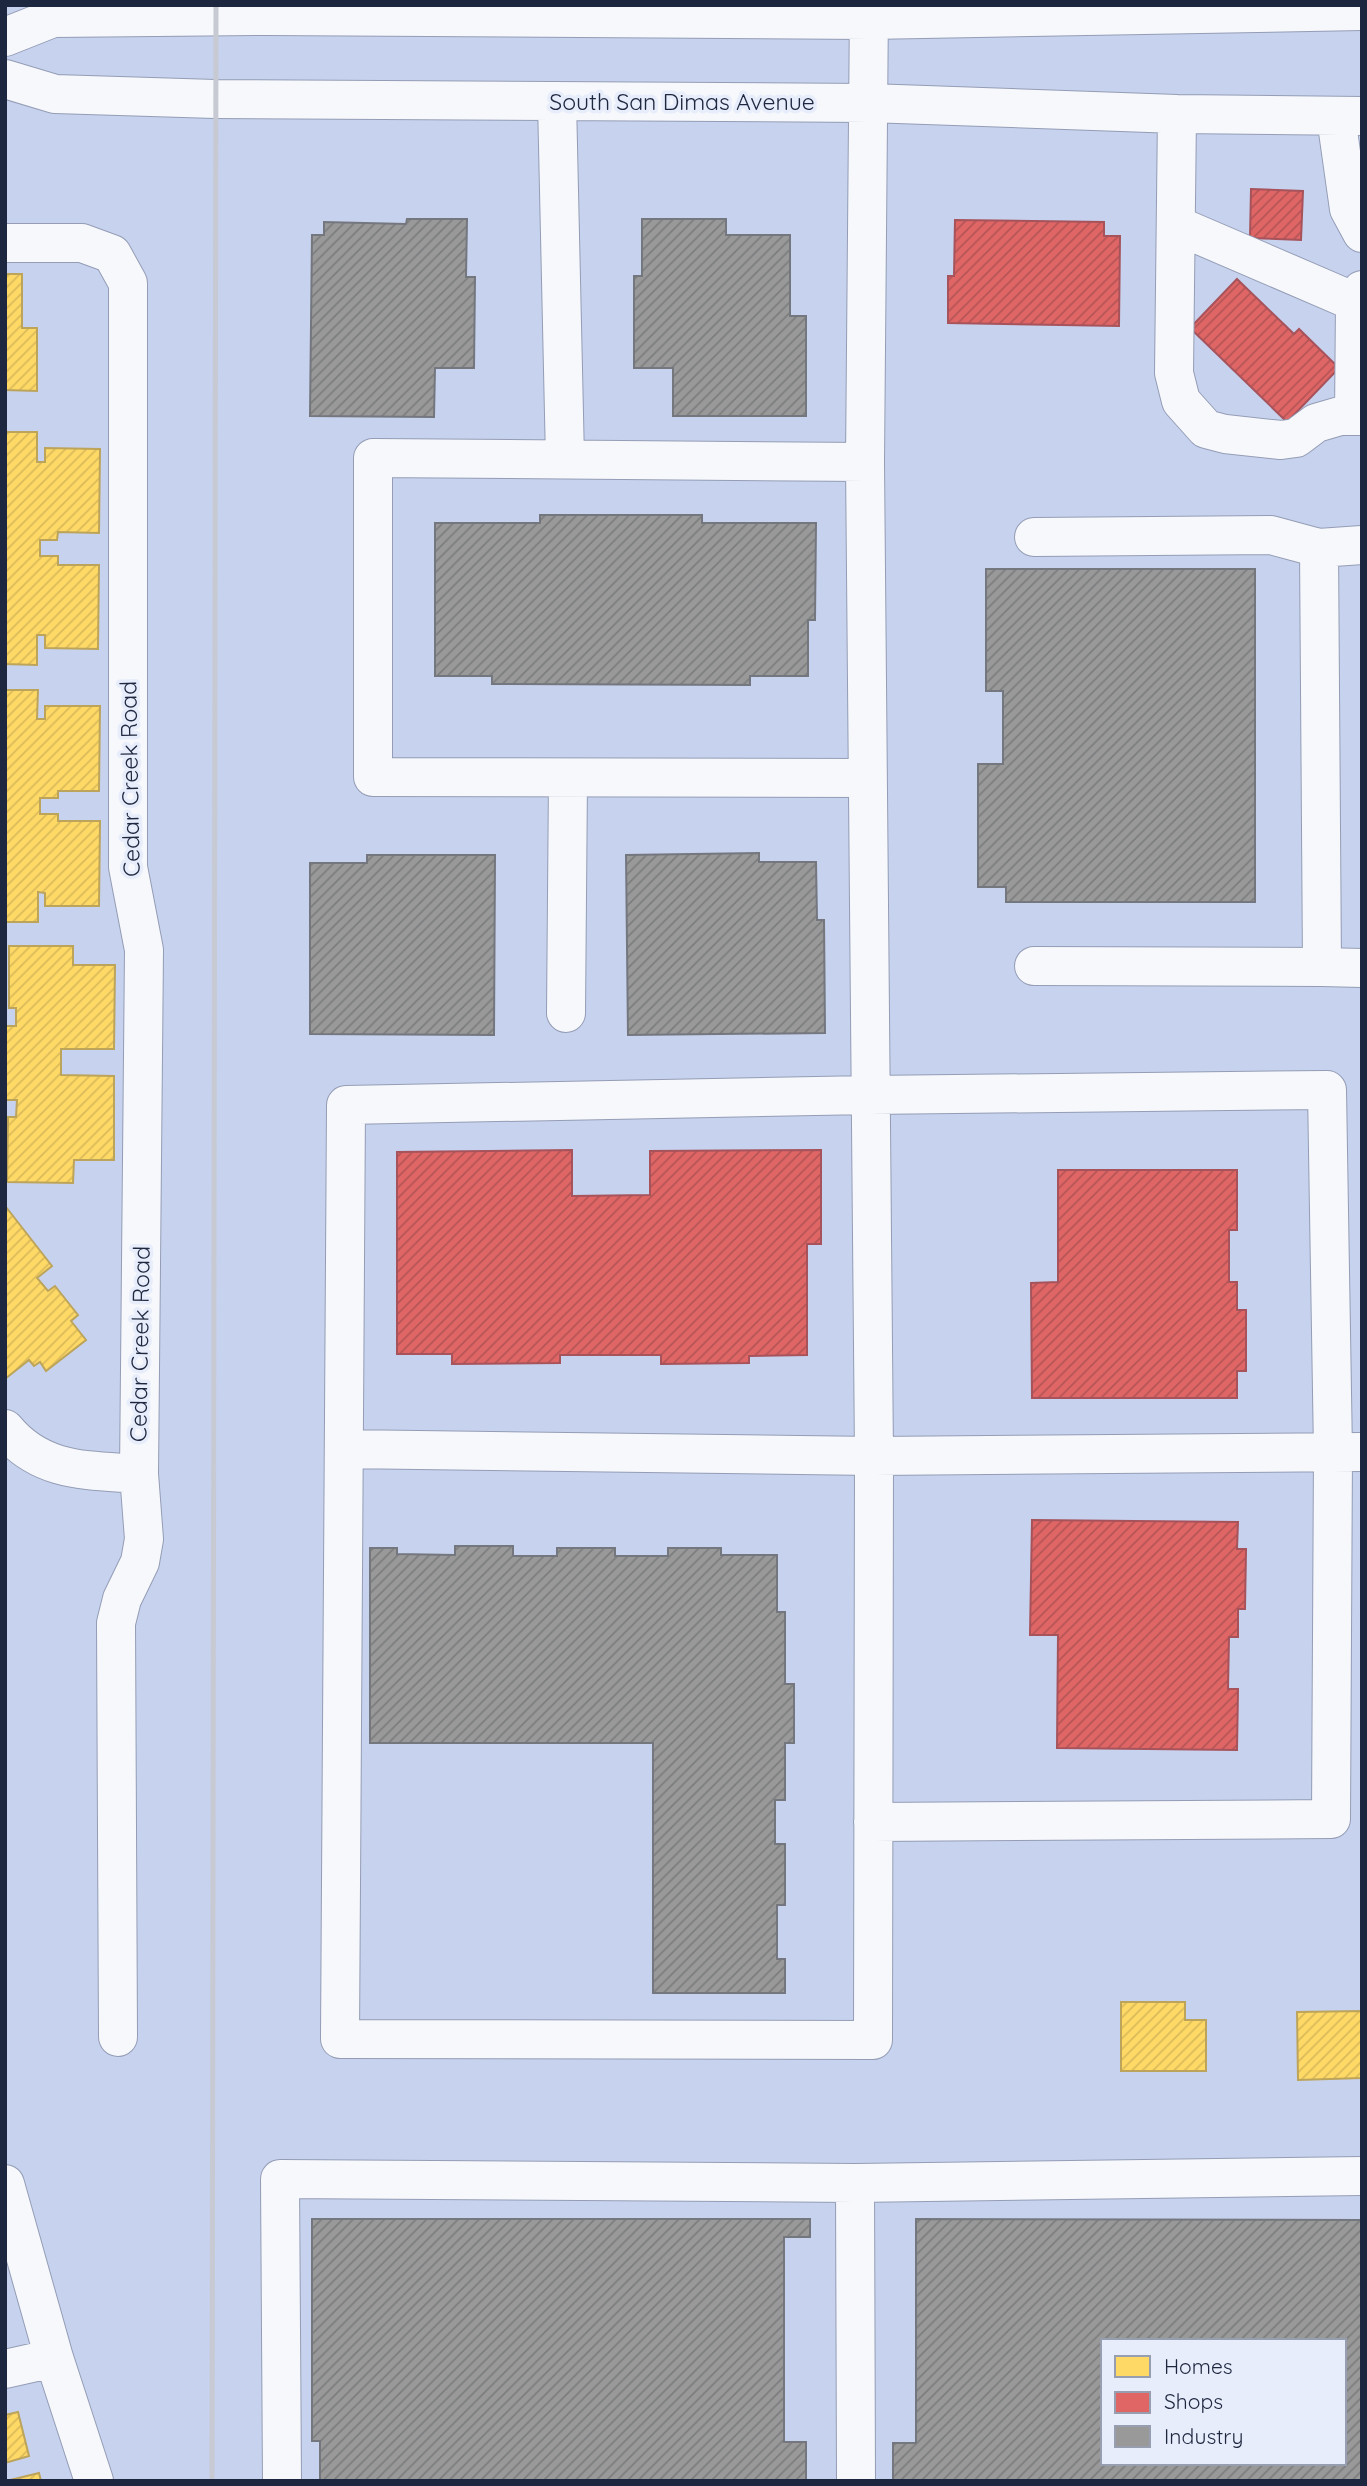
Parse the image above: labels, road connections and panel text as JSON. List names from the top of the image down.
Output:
{
  "streets": {
    "street": ["South San Dimas Avenue", "Cedar Creek Road"]
  },
  "legend": ["Homes", "Shops", "Industry"]
}
